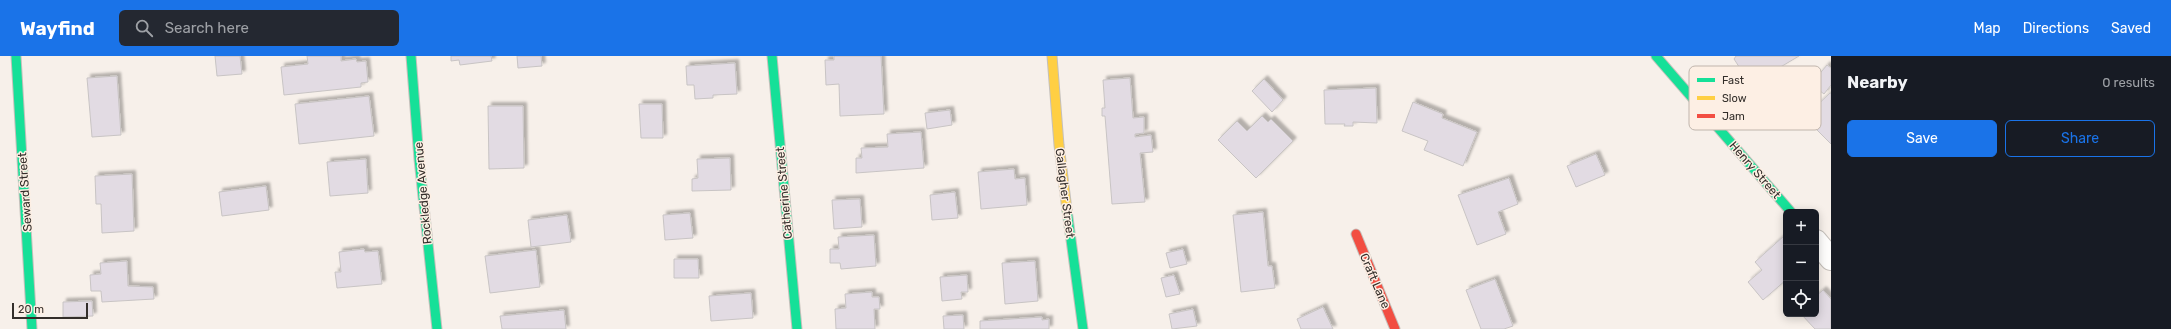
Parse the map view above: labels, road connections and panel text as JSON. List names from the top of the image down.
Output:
{
  "streets": {
    "street": [
      "Henry Street",
      "Seward Street",
      "Rockledge Avenue",
      "Catherine Street",
      "Gallagher Street",
      "Craft Lane"
    ]
  },
  "legend": ["Fast", "Slow", "Jam"],
  "scale_bar": "20 m",
  "page": {
    "header": "Wayfind",
    "search": "Search here",
    "nav": ["Map", "Directions", "Saved"],
    "heading": ["Nearby", "0 results"],
    "buttons": ["Save", "Share"],
    "map_buttons": ["+", "−"],
    "scale": "20 m"
  }
}
